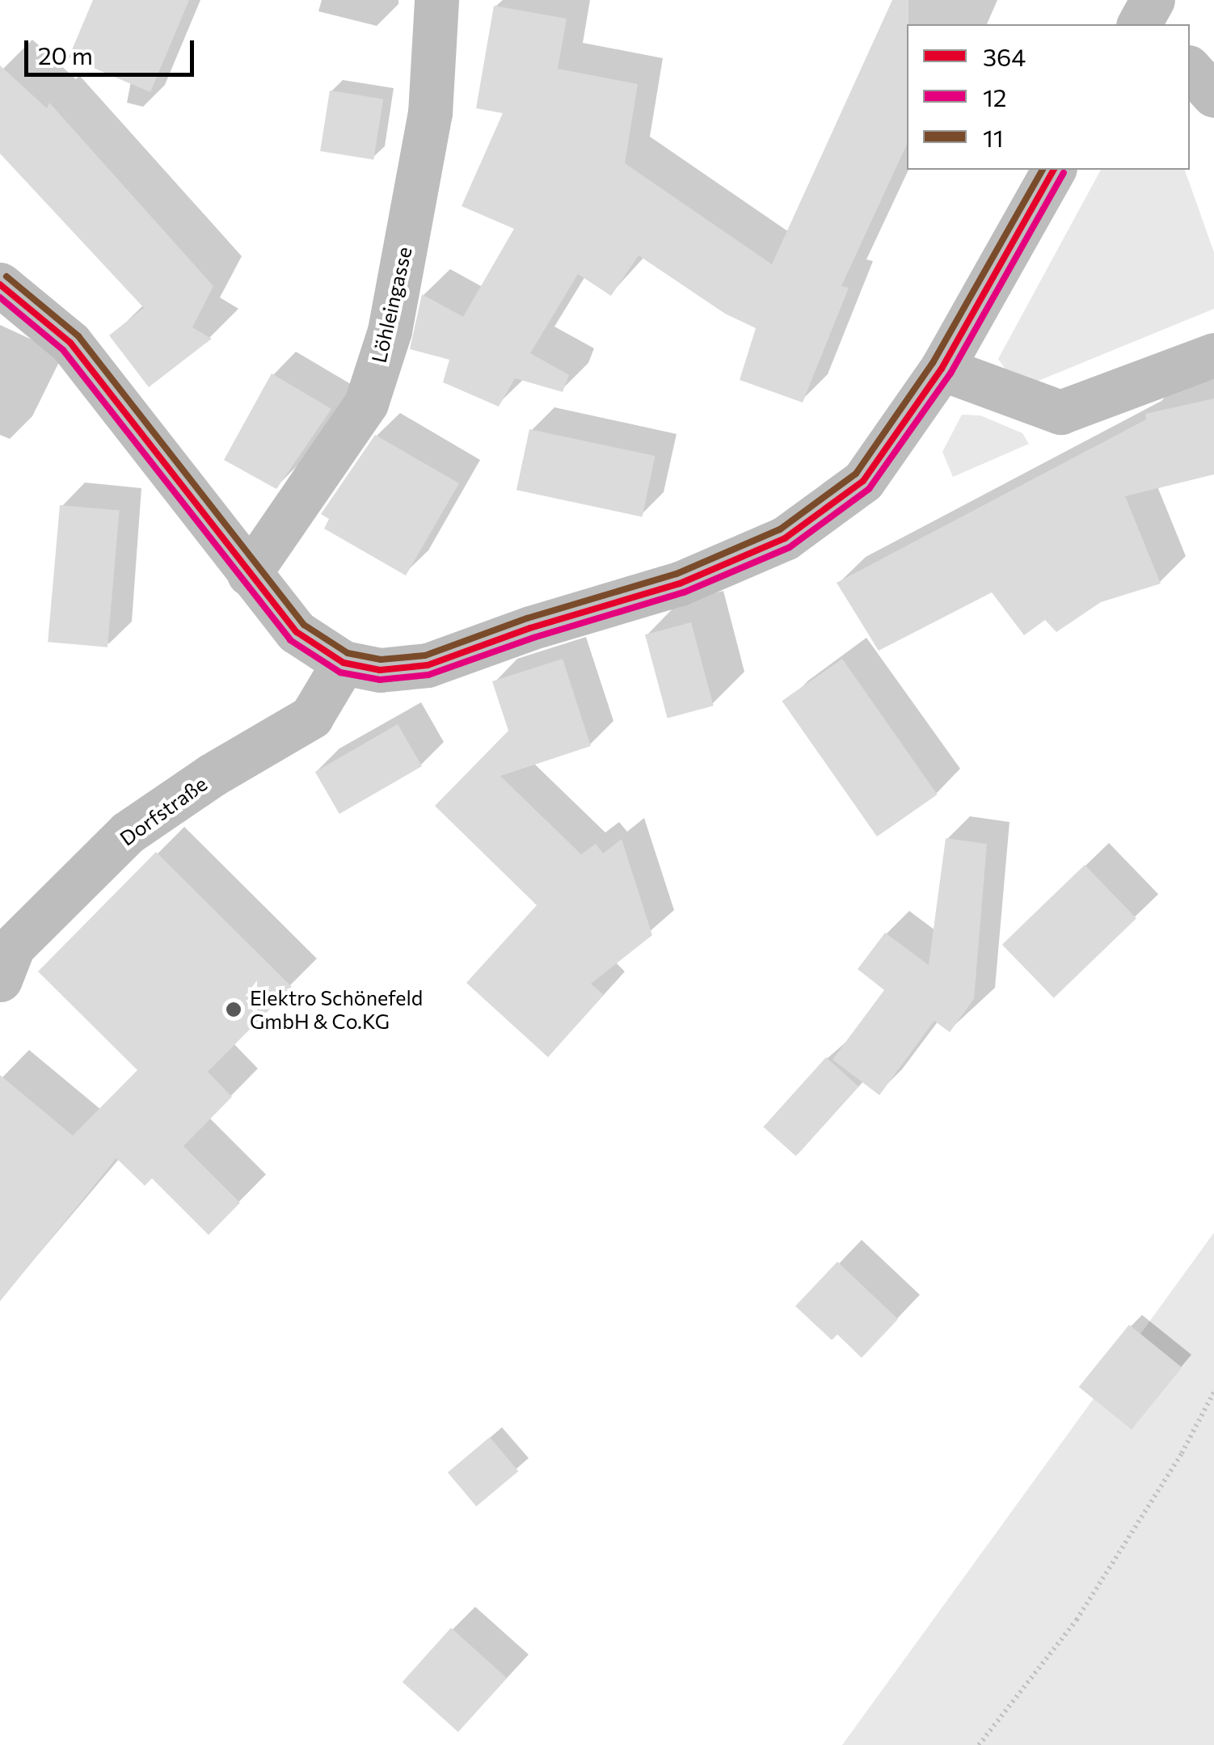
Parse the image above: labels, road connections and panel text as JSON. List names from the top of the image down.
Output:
{
  "streets": {
    "street": ["Löhleingasse", "Dorfstraße"]
  },
  "places": ["Elektro Schönefeld GmbH & Co.KG"],
  "lines": ["transit line 364", "transit line 11", "transit line 12"],
  "legend": ["364", "12", "11"],
  "scale_bar": "20 m"
}
